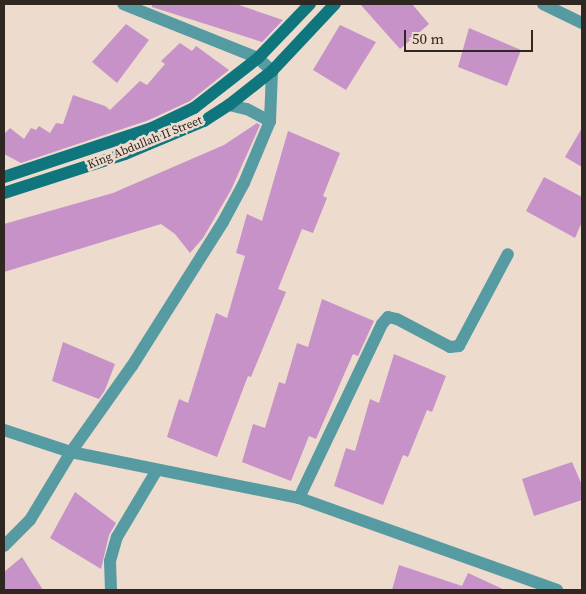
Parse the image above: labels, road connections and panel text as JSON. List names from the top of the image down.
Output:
{
  "streets": {
    "main road": ["King Abdullah II Street"]
  },
  "scale_bar": "50 m"
}
